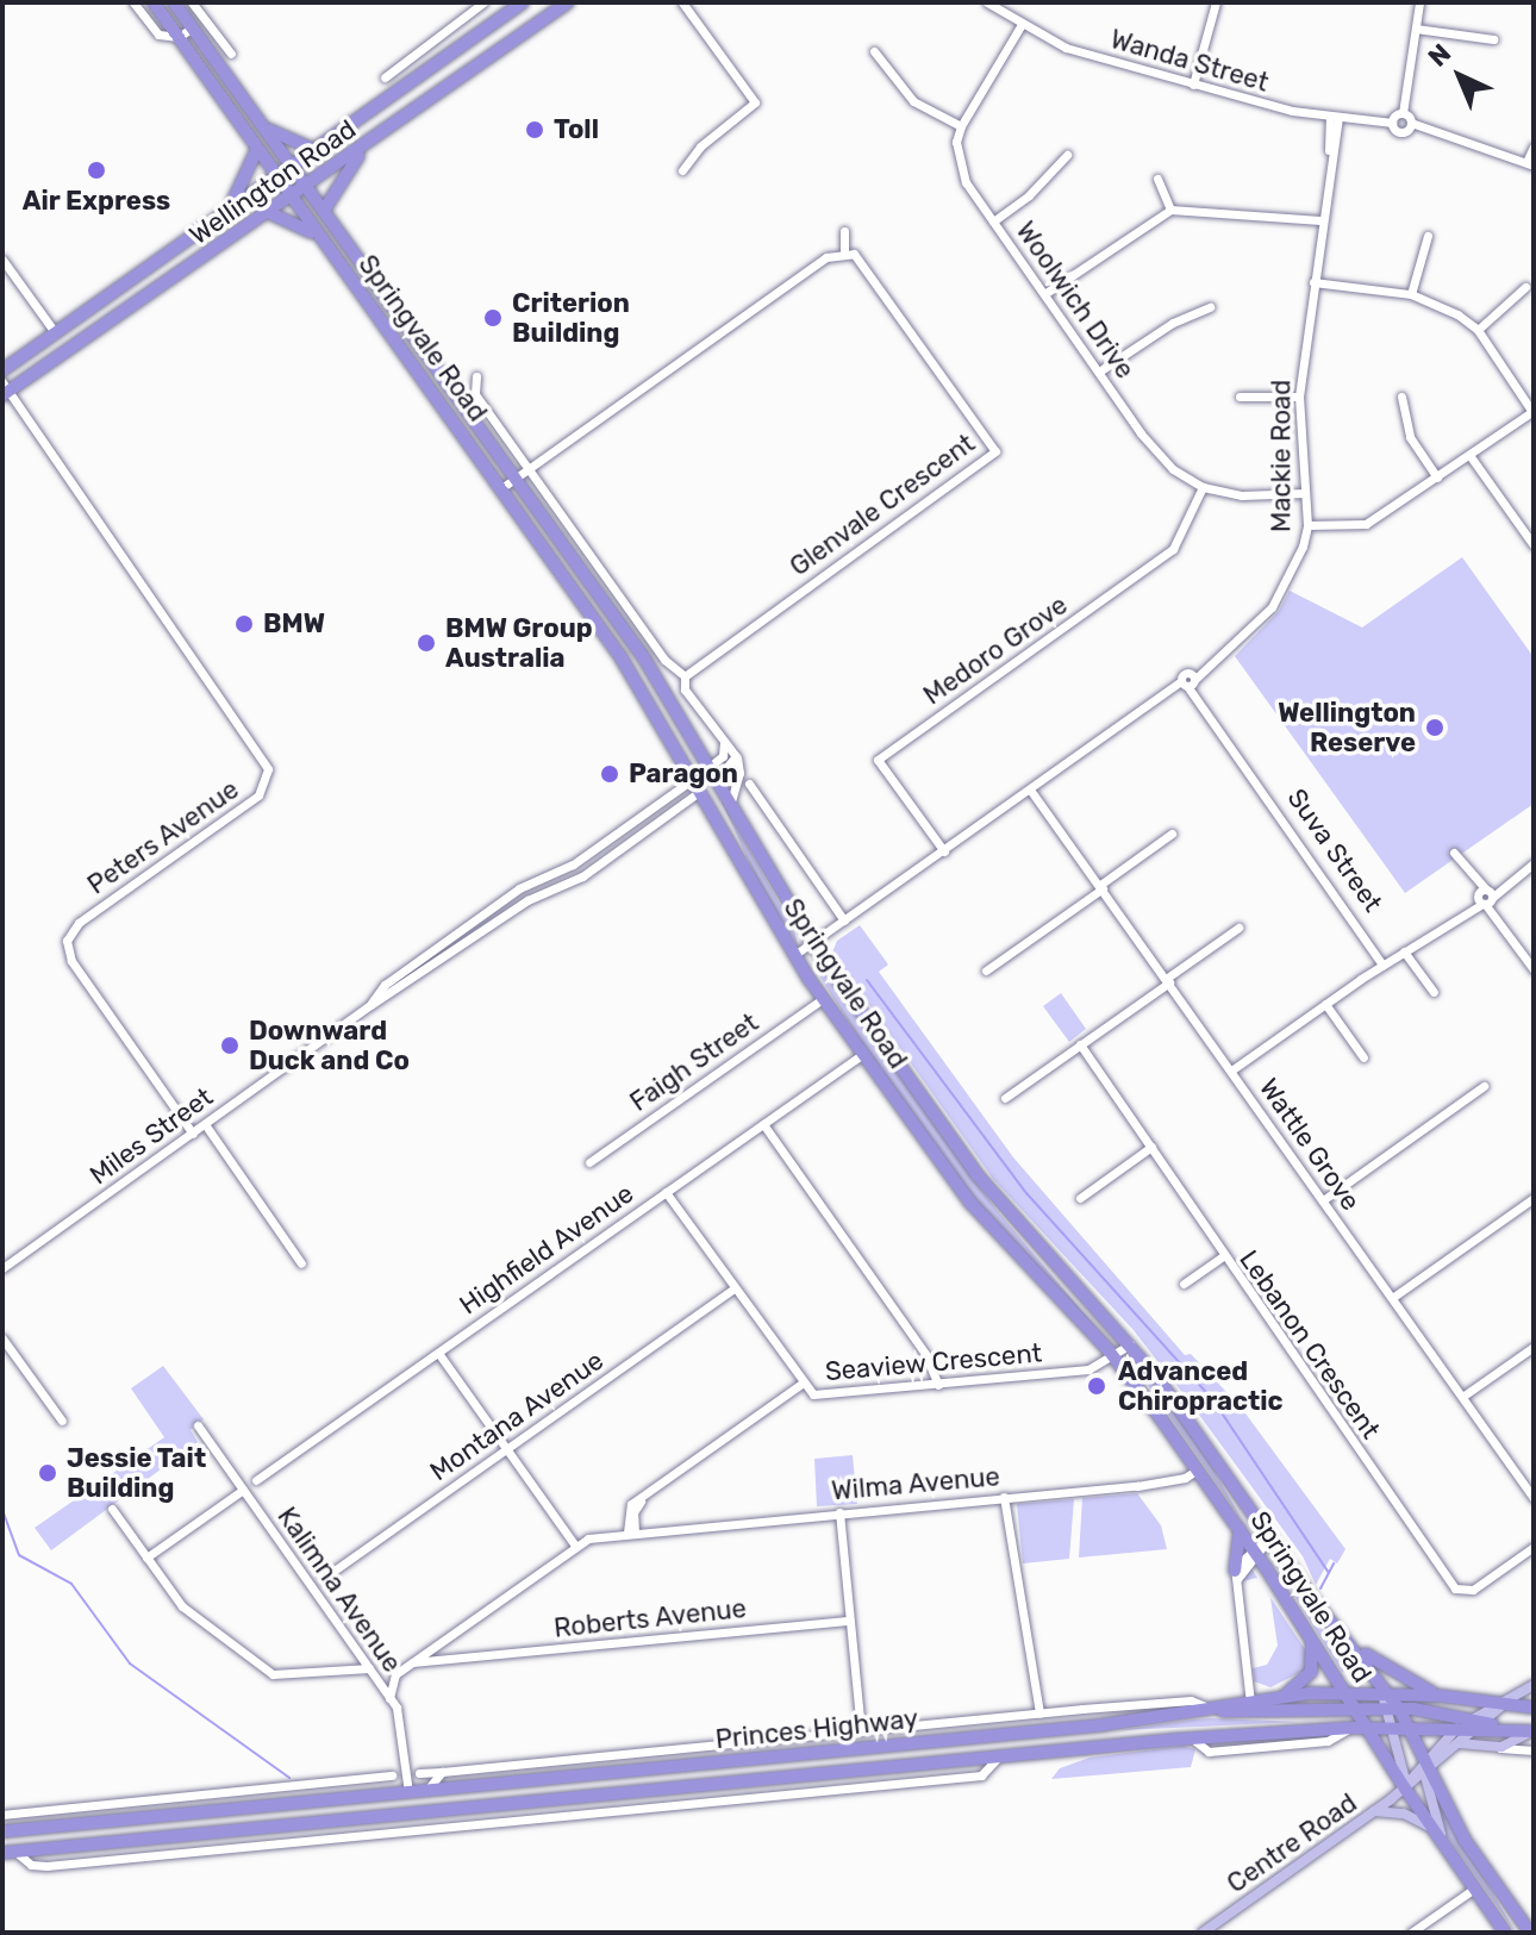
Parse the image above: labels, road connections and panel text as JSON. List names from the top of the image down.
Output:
{
  "streets": {
    "highway": ["Wellington Road", "Springvale Road", "Princes Highway"],
    "main road": ["Centre Road"],
    "street": [
      "Wanda Street",
      "Woolwich Drive",
      "Mackie Road",
      "Glenvale Crescent",
      "Medoro Grove",
      "Peters Avenue",
      "Suva Street",
      "Faigh Street",
      "Miles Street",
      "Wattle Grove",
      "Highfield Avenue",
      "Lebanon Crescent",
      "Seaview Crescent",
      "Montana Avenue",
      "Wilma Avenue",
      "Kalimna Avenue",
      "Roberts Avenue"
    ]
  },
  "crossings": [
    ["Wanda Street", "Mackie Road"],
    ["Wellington Road", "Springvale Road"],
    ["Wellington Road", "Peters Avenue"],
    ["Woolwich Drive", "Mackie Road"],
    ["Woolwich Drive", "Medoro Grove"],
    ["Springvale Road", "Mackie Road"],
    ["Springvale Road", "Glenvale Crescent"],
    ["Springvale Road", "Faigh Street"],
    ["Springvale Road", "Miles Street"],
    ["Springvale Road", "Highfield Avenue"],
    ["Springvale Road", "Seaview Crescent"],
    ["Springvale Road", "Wilma Avenue"],
    ["Springvale Road", "Princes Highway"],
    ["Springvale Road", "Centre Road"],
    ["Mackie Road", "Medoro Grove"],
    ["Mackie Road", "Suva Street"],
    ["Mackie Road", "Wattle Grove"],
    ["Peters Avenue", "Miles Street"],
    ["Highfield Avenue", "Seaview Crescent"],
    ["Seaview Crescent", "Montana Avenue"],
    ["Kalimna Avenue", "Princes Highway"],
    ["Princes Highway", "Centre Road"]
  ],
  "places": [
    "Toll",
    "Air Express",
    "Criterion Building",
    "BMW",
    "BMW Group Australia",
    "Wellington Reserve",
    "Paragon",
    "Downward Duck and Co",
    "Advanced Chiropractic",
    "Jessie Tait Building"
  ],
  "north": "top left"
}
